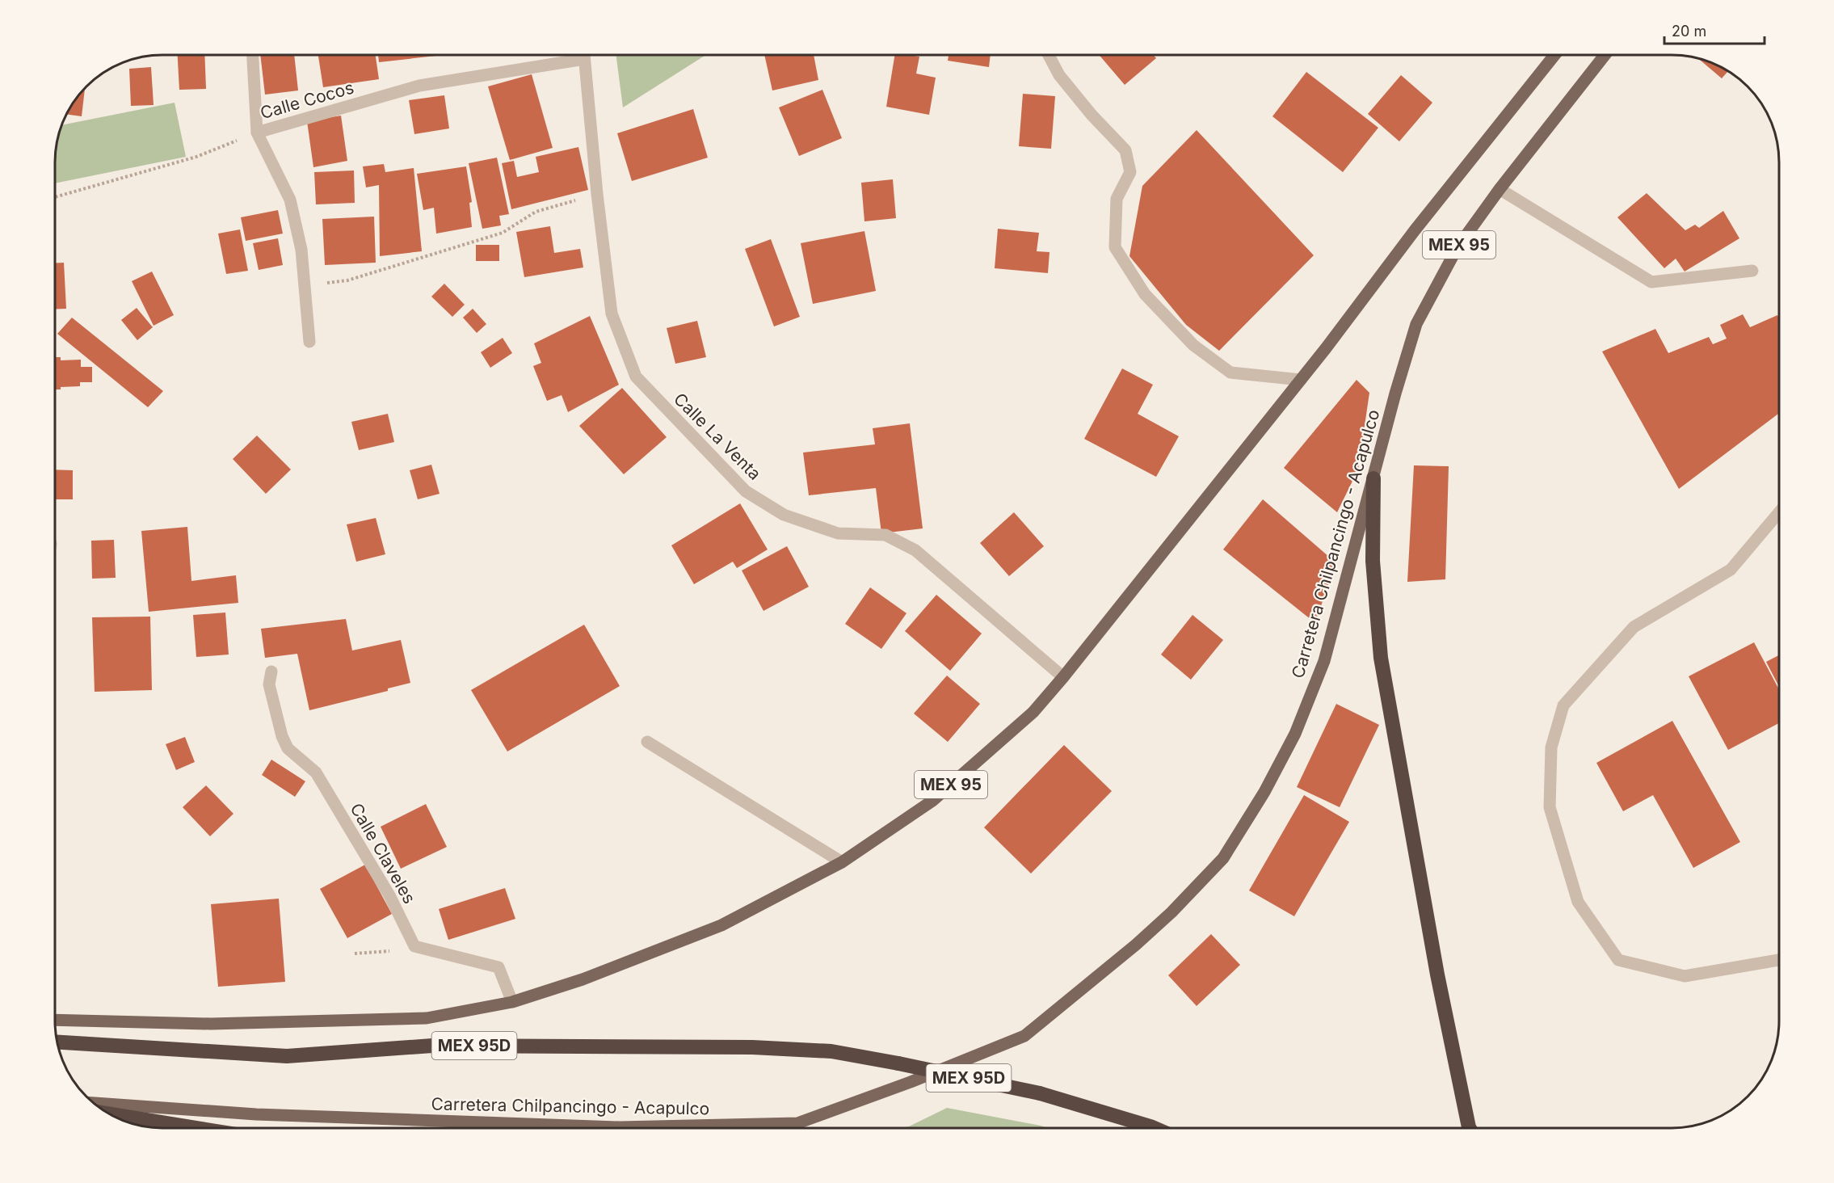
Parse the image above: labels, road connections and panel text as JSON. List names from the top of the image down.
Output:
{
  "streets": {
    "highway": ["MEX 95D"],
    "main road": ["MEX 95", "Carretera Chilpancingo - Acapulco"],
    "street": ["Calle Cocos", "Calle La Venta", "Calle Claveles"]
  },
  "crossings": [
    ["MEX 95", "Calle La Venta"]
  ],
  "scale_bar": "20 m"
}
